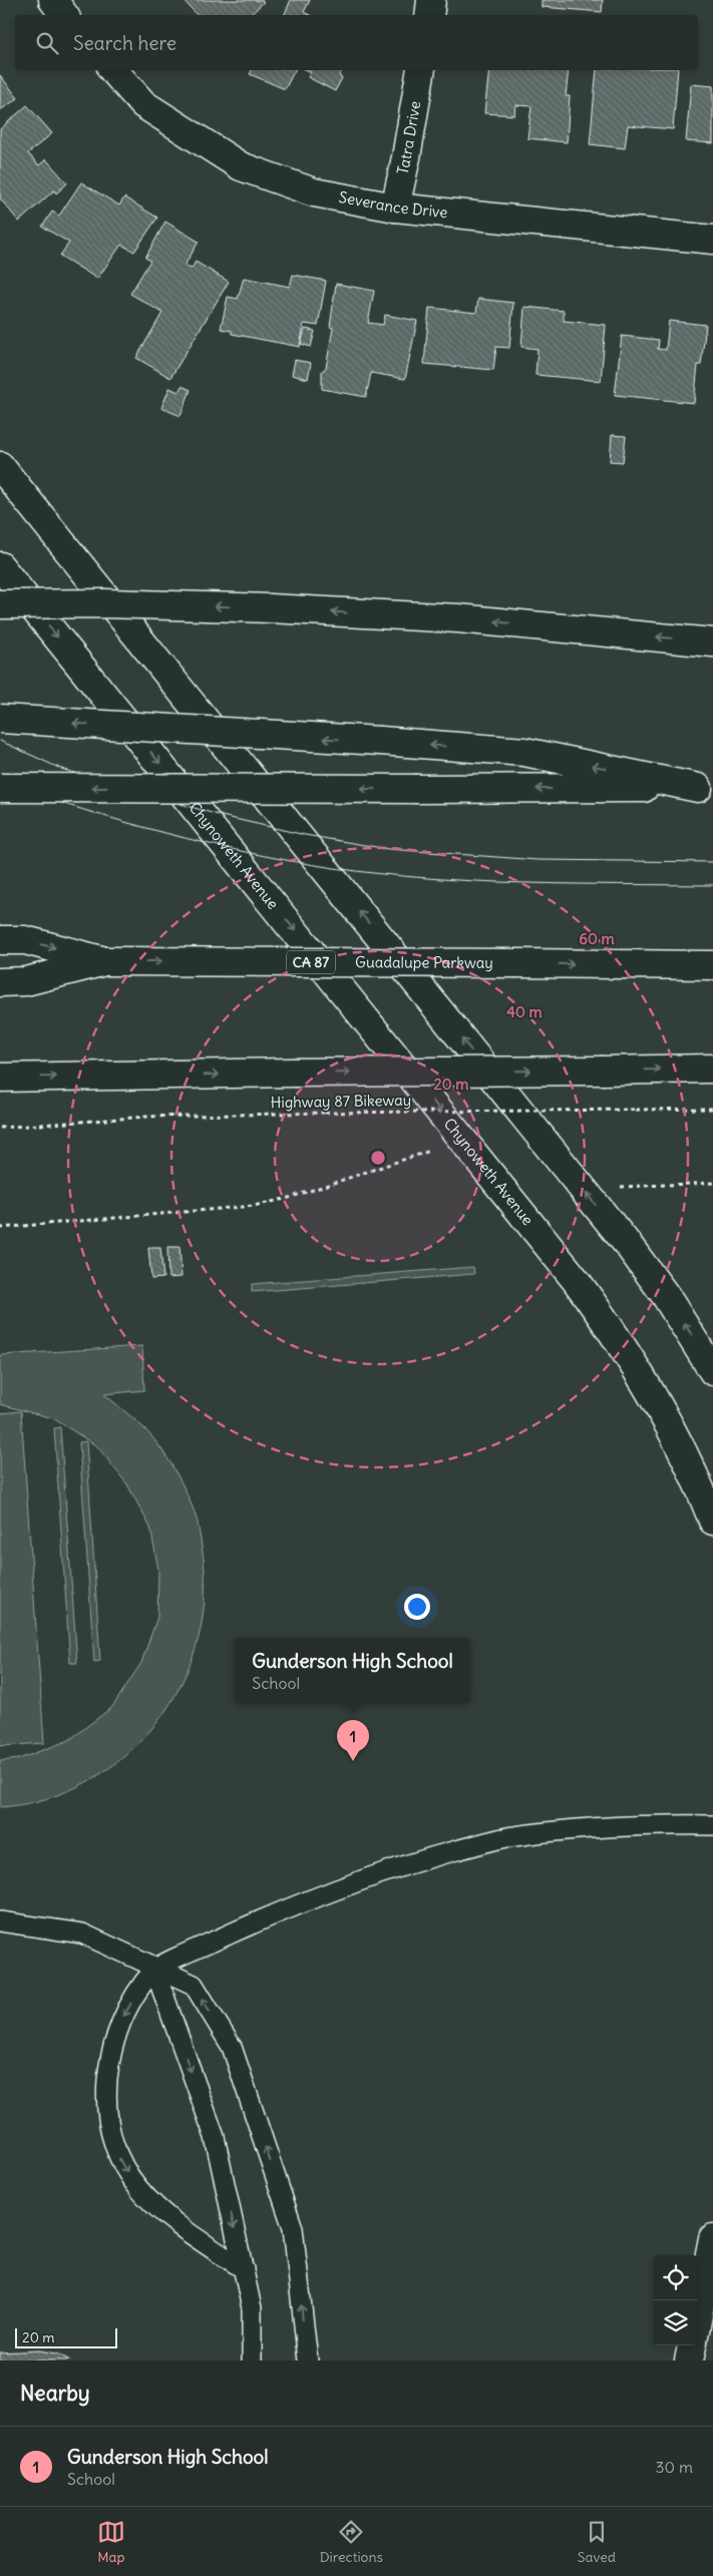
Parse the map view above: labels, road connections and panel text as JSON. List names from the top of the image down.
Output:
{
  "streets": {
    "main road": [
      "Tatra Drive",
      "Severance Drive",
      "Chynoweth Avenue",
      "CA 87",
      "Guadalupe Parkway"
    ],
    "path": ["Highway 87 Bikeway"]
  },
  "crossings": [
    ["Tatra Drive", "Severance Drive"]
  ],
  "scale_bar": "20 m",
  "page": {
    "search": "Search here",
    "popup": ["Gunderson High School", "School"],
    "pins": "1",
    "scale": "20 m",
    "heading": "Nearby",
    "list": [
      {
        "mark": "1",
        "name": "Gunderson High School",
        "note": "School",
        "value": "30 m"
      }
    ],
    "nav": ["Map", "Directions", "Saved"]
  },
  "rings": ["60 m", "40 m", "20 m"]
}
